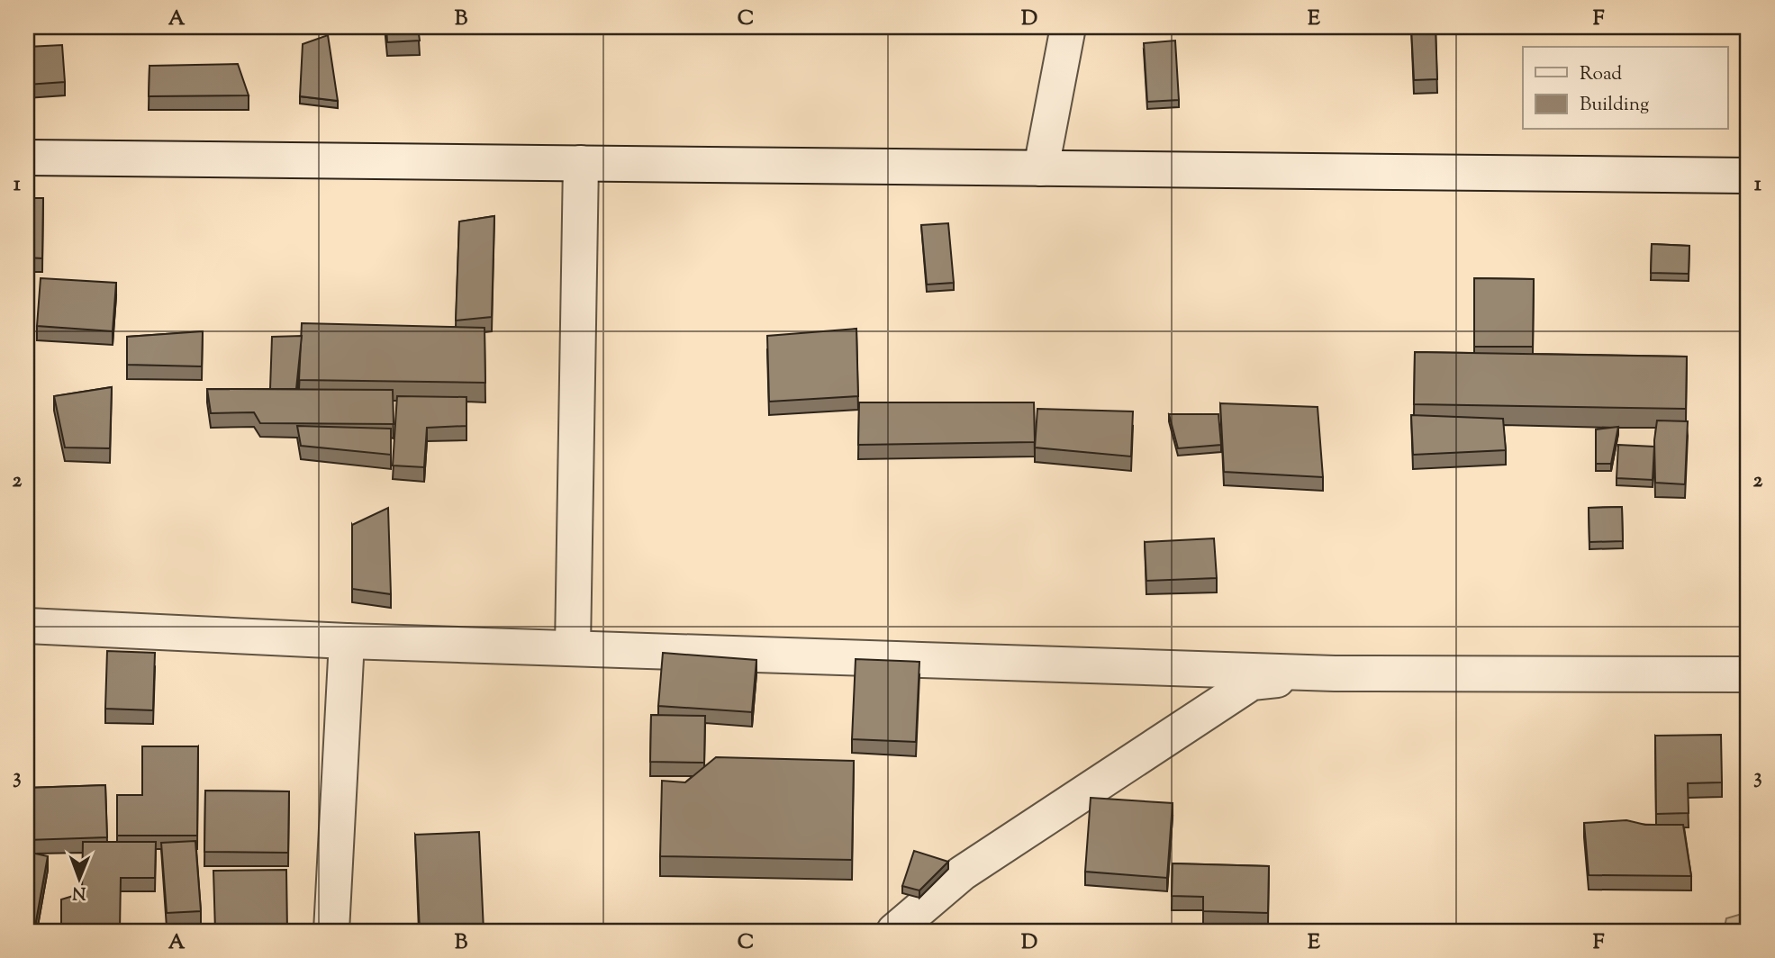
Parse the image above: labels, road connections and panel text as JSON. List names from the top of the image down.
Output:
{
  "legend": ["Road", "Building"],
  "north": "bottom",
  "grid": {
    "columns": [
      "A",
      "B",
      "C",
      "D",
      "E",
      "F"
    ],
    "rows": ["1", "2", "3"]
  }
}
